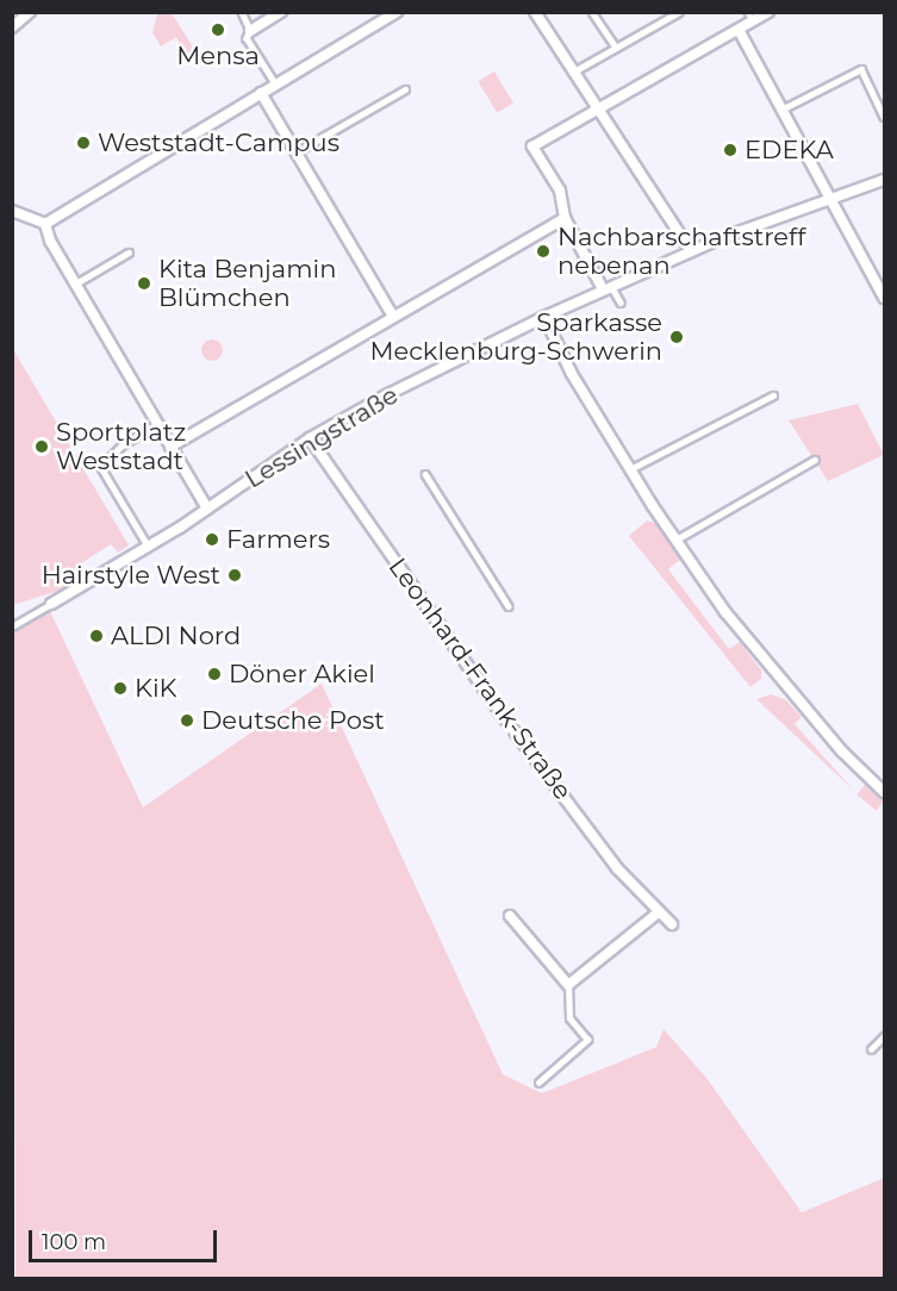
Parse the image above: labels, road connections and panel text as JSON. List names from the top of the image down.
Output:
{
  "streets": {
    "street": ["Lessingstraße", "Leonhard-Frank-Straße"]
  },
  "crossings": [
    ["Lessingstraße", "Leonhard-Frank-Straße"]
  ],
  "places": [
    "Mensa",
    "Weststadt-Campus",
    "EDEKA",
    "Nachbarschaftstreff nebenan",
    "Kita Benjamin Blümchen",
    "Sparkasse Mecklenburg-Schwerin",
    "Sportplatz Weststadt",
    "Farmers",
    "Hairstyle West",
    "ALDI Nord",
    "Döner Akiel",
    "KiK",
    "Deutsche Post"
  ],
  "scale_bar": "100 m"
}
